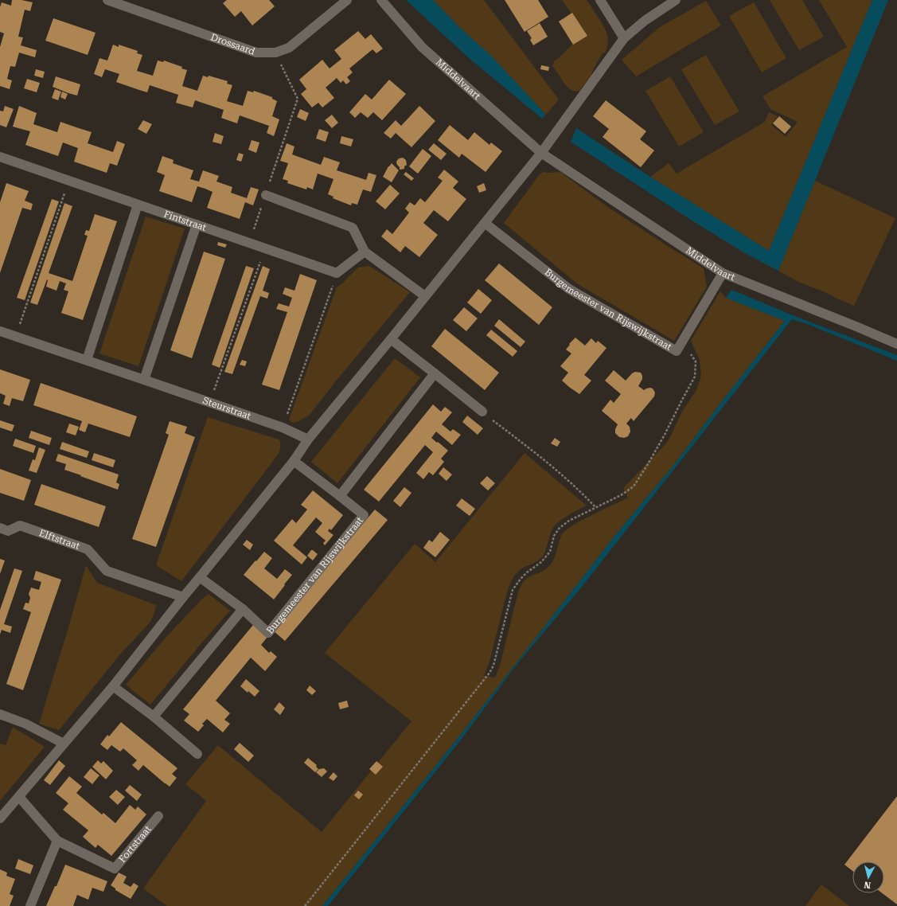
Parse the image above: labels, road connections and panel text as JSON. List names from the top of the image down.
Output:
{
  "streets": {
    "street": [
      "Drossaard",
      "Middelvaart",
      "Fintstraat",
      "Burgemeester van Rijswijkstraat",
      "Steurstraat",
      "Elftstraat",
      "Fortstraat"
    ]
  },
  "crossings": [
    ["Middelvaart", "Burgemeester van Rijswijkstraat"]
  ],
  "north": "bottom"
}
